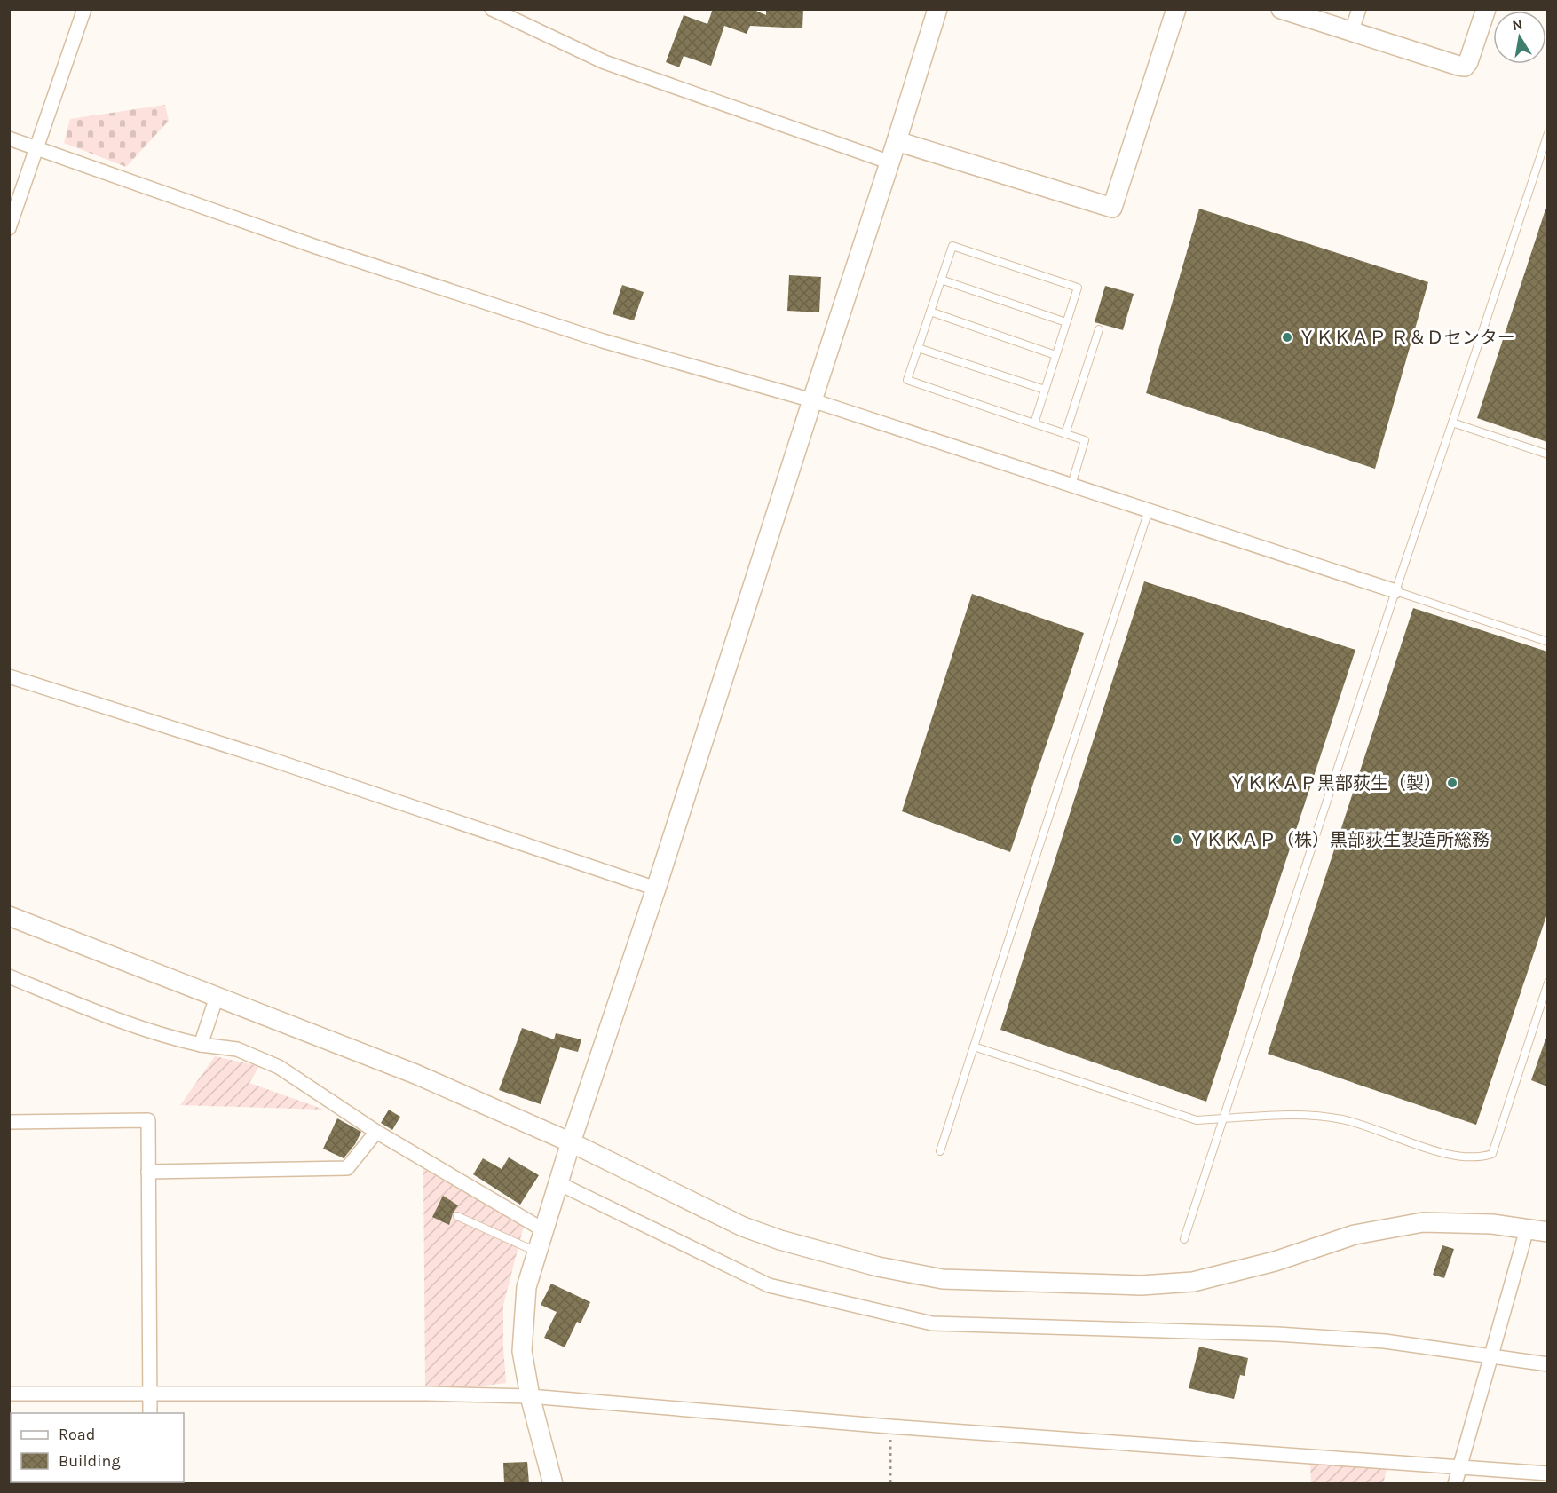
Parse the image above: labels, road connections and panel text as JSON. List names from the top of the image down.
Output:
{
  "places": ["ＹＫＫＡＰ Ｒ＆Ｄセンター", "ＹＫＫＡＰ黒部荻生（製）", "ＹＫＫＡＰ（株）黒部荻生製造所総務"],
  "legend": ["Road", "Building"],
  "north": "top"
}
